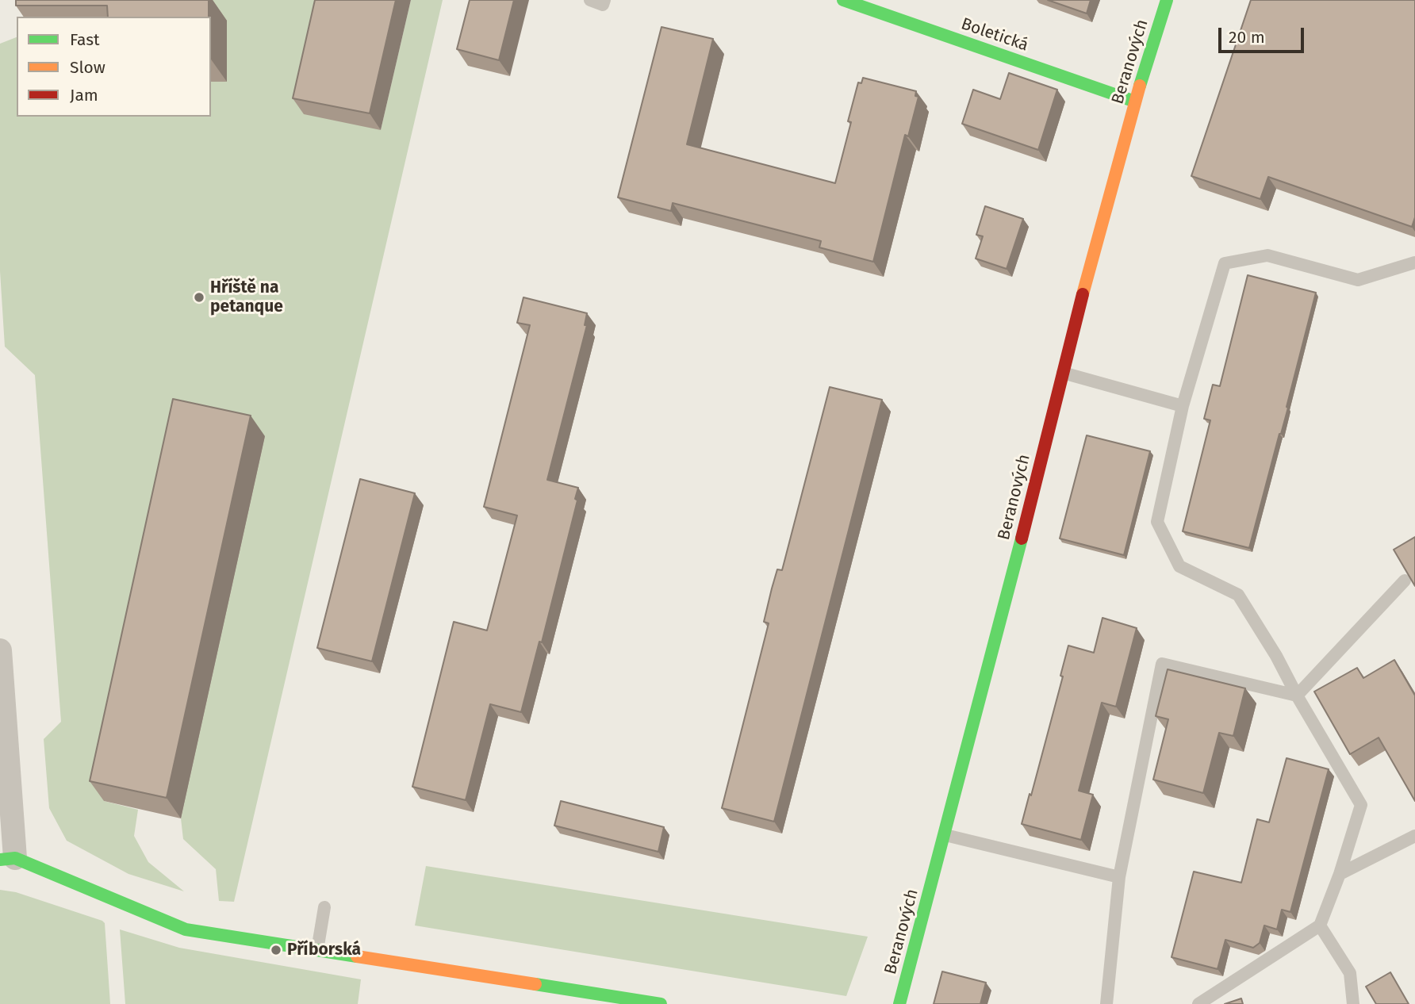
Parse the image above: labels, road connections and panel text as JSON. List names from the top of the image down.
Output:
{
  "streets": {
    "street": ["Boletická", "Beranových"]
  },
  "crossings": [
    ["Boletická", "Beranových"]
  ],
  "places": ["Hříště na petanque", "Příborská"],
  "legend": ["Fast", "Slow", "Jam"],
  "scale_bar": "20 m"
}
